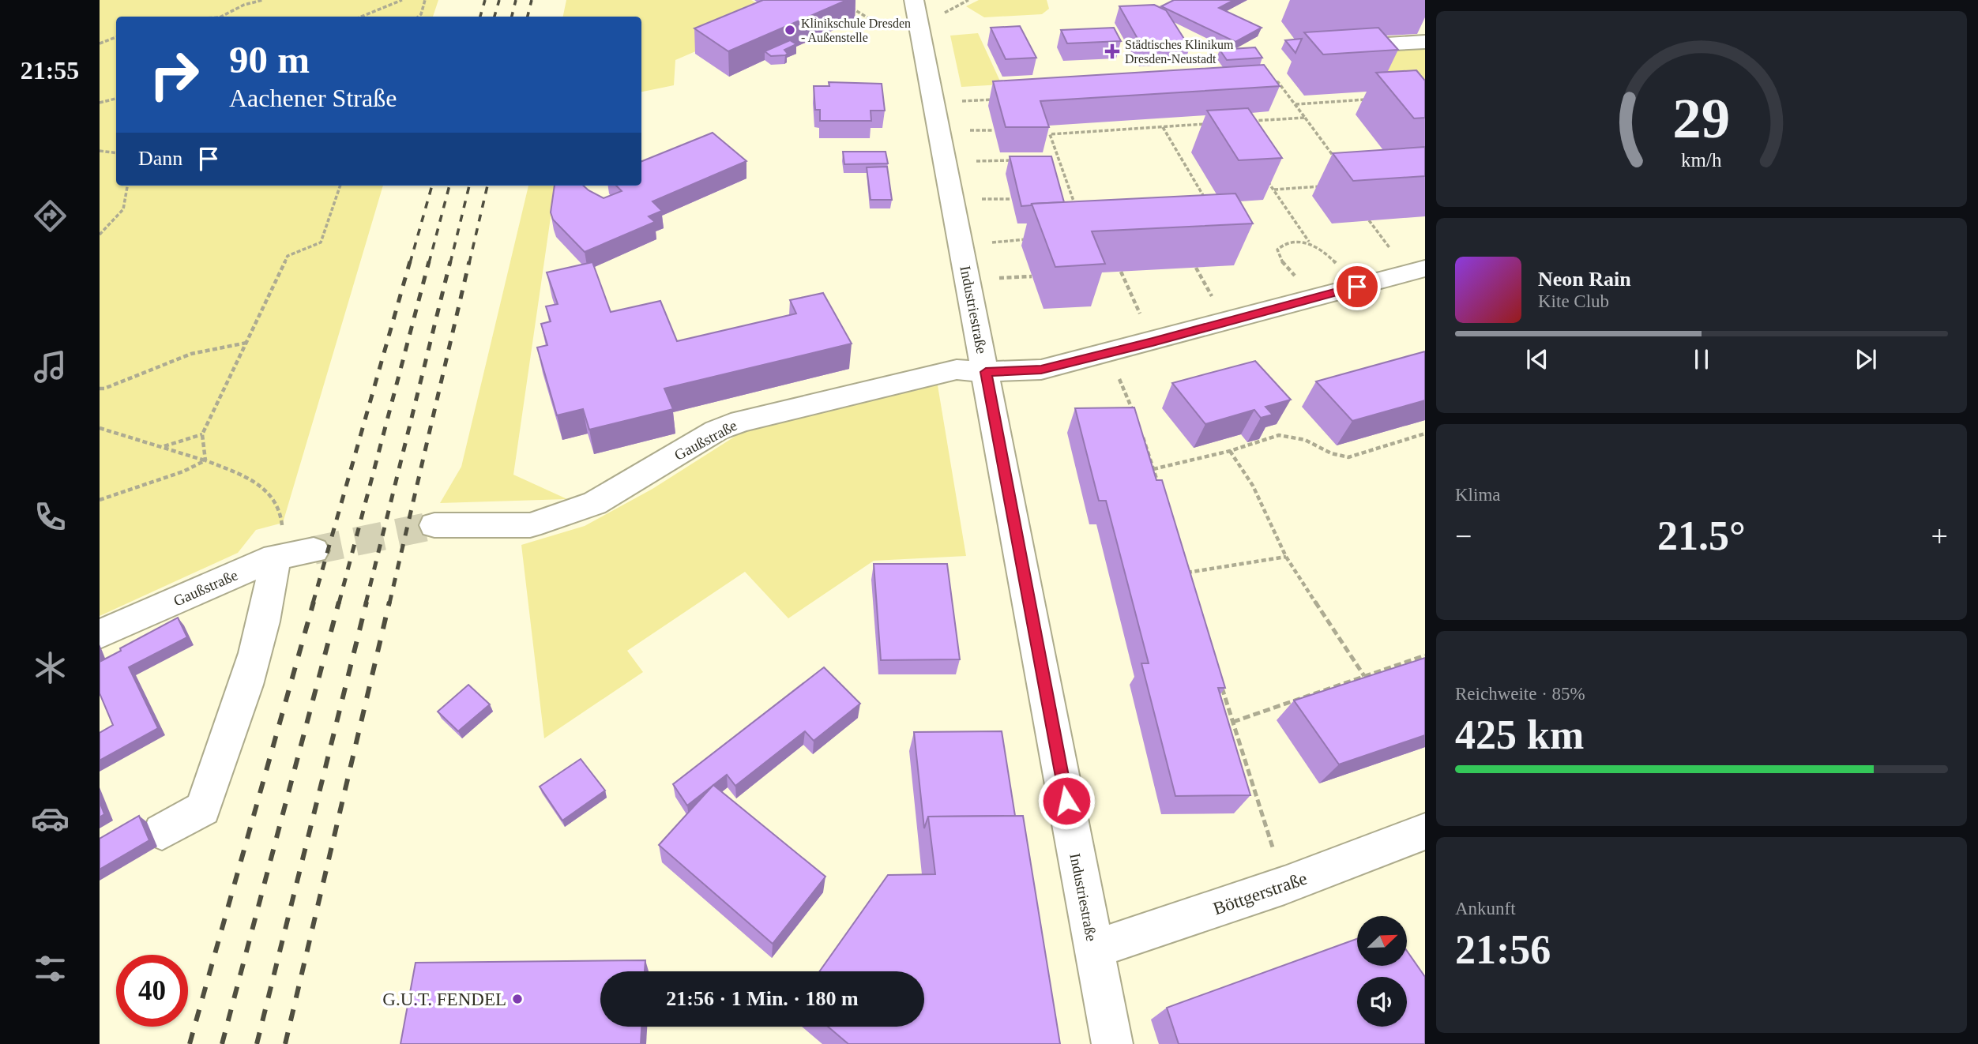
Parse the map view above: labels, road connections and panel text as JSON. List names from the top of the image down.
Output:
{
  "streets": {
    "street": ["Industriestraße", "Gaußstraße", "Böttgerstraße"]
  },
  "crossings": [
    ["Industriestraße", "Gaußstraße"],
    ["Industriestraße", "Böttgerstraße"]
  ],
  "places": {
    "other": ["Klinikschule Dresden - Außenstelle", "G.U.T. FENDEL"],
    "health": ["Städtisches Klinikum Dresden-Neustadt"]
  },
  "north": "top right",
  "page": {
    "tabs": "21:55",
    "turn": ["90 m", "Aachener Straße"],
    "then": "Dann",
    "song": ["Neon Rain", "Kite Club"],
    "tile": [
      "Klima",
      ["Reichweite · 85%", "425 km"],
      ["Ankunft", "21:56"]
    ],
    "heat": ["−", "21.5°", "+"],
    "limit": "40",
    "trip": "21:56 · 1 Min. · 180 m",
    "gauge": ["29", "km/h"]
  }
}
